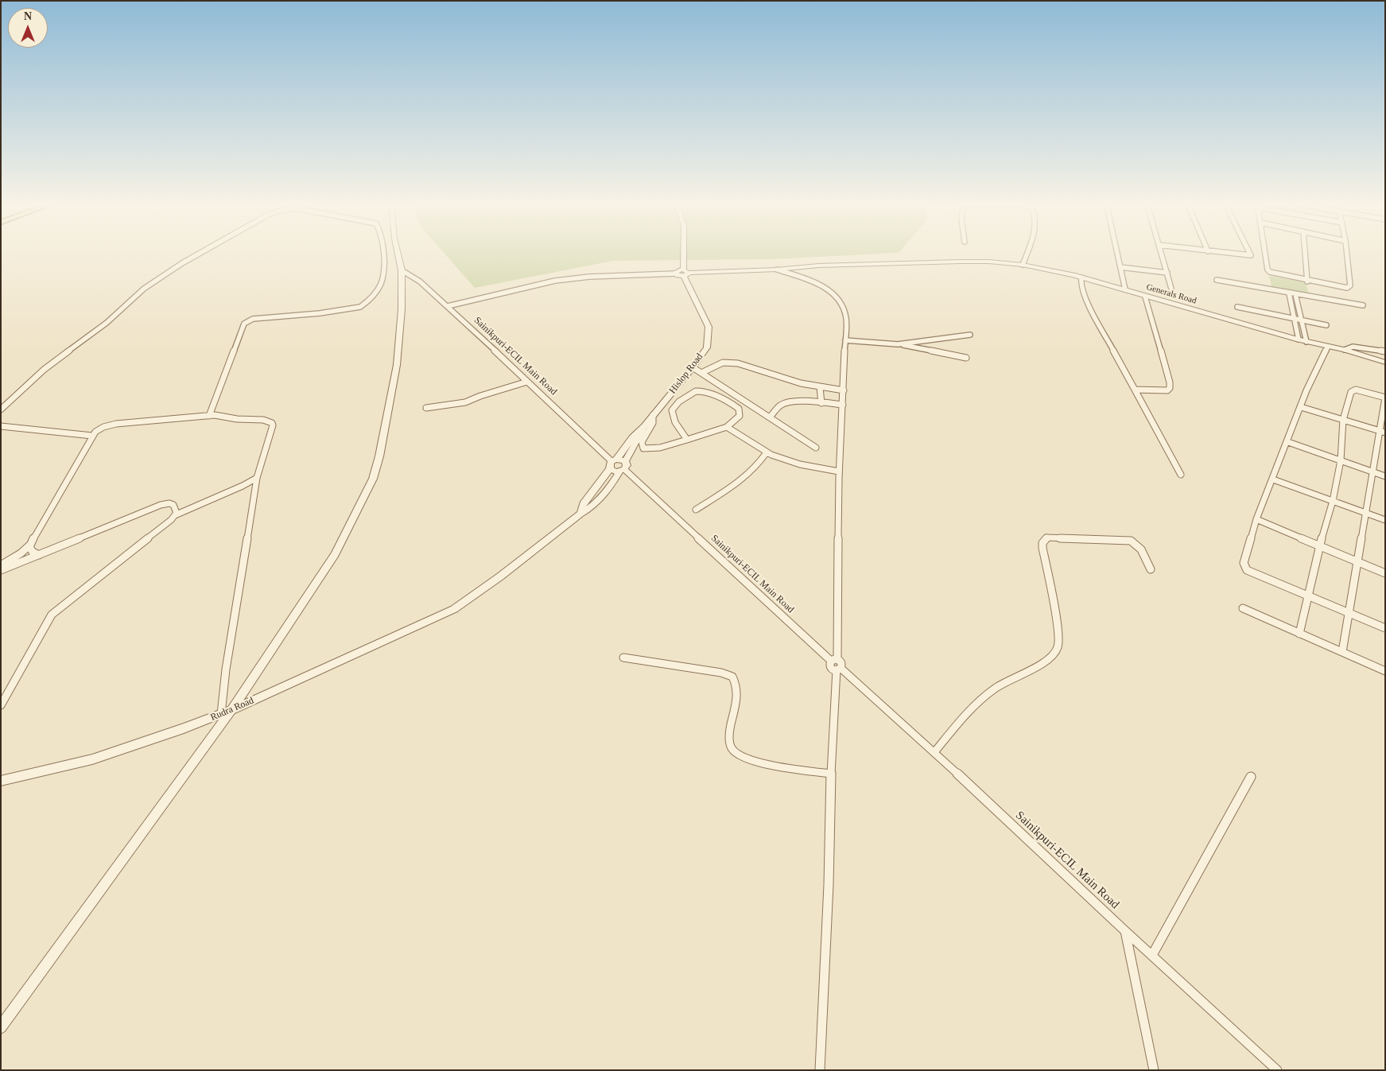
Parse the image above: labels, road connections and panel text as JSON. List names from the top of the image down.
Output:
{
  "streets": {
    "street": [
      "Generals Road",
      "Sainikpuri-ECIL Main Road",
      "Hislop Road",
      "Rudra Road"
    ]
  },
  "crossings": [
    ["Generals Road", "Hislop Road"],
    ["Sainikpuri-ECIL Main Road", "Hislop Road"],
    ["Hislop Road", "Rudra Road"]
  ],
  "north": "top"
}
